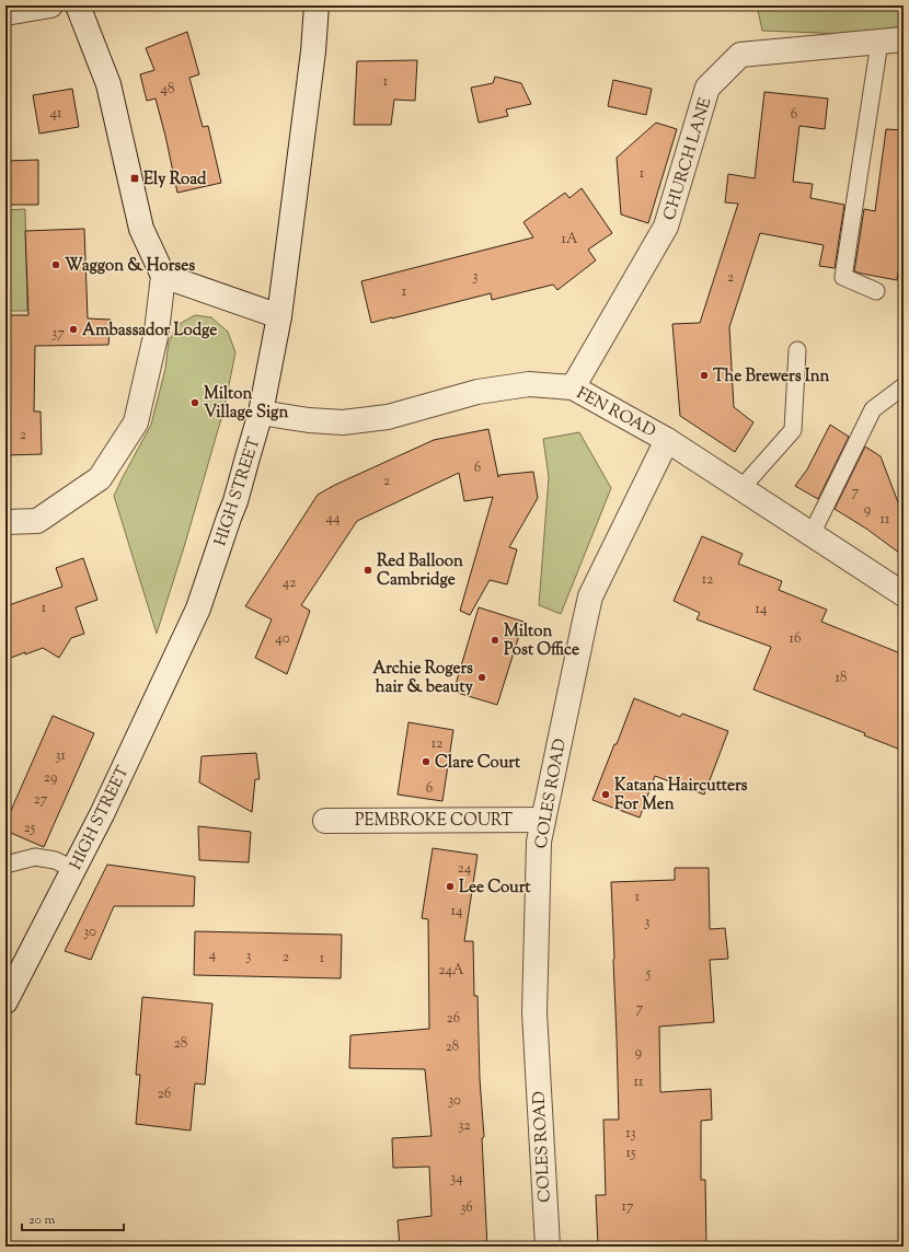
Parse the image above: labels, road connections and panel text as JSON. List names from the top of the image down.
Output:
{
  "streets": {
    "street": [
      "CHURCH LANE",
      "FEN ROAD",
      "HIGH STREET",
      "COLES ROAD",
      "PEMBROKE COURT"
    ]
  },
  "crossings": [
    ["CHURCH LANE", "FEN ROAD"],
    ["FEN ROAD", "HIGH STREET"],
    ["FEN ROAD", "COLES ROAD"],
    ["COLES ROAD", "PEMBROKE COURT"]
  ],
  "places": {
    "transit": ["Ely Road"],
    "other": [
      "Waggon & Horses",
      "Ambassador Lodge",
      "The Brewers Inn",
      "Milton Village Sign",
      "Red Balloon Cambridge",
      "Milton Post Office",
      "Archie Rogers hair & beauty",
      "Clare Court",
      "Katana Haircutters For Men",
      "Lee Court"
    ]
  },
  "house_numbers": [
    "1",
    "48",
    "41",
    "6",
    "1",
    "1A",
    "3",
    "2",
    "1",
    "37",
    "2",
    "6",
    "2",
    "7",
    "9",
    "44",
    "11",
    "12",
    "42",
    "1",
    "14",
    "40",
    "16",
    "18",
    "12",
    "31",
    "29",
    "6",
    "27",
    "25",
    "24",
    "1",
    "14",
    "3",
    "30",
    "4",
    "3",
    "2",
    "1",
    "24A",
    "5",
    "7",
    "26",
    "28",
    "28",
    "9",
    "11",
    "26",
    "30",
    "32",
    "13",
    "15",
    "34",
    "17",
    "36"
  ],
  "scale_bar": "20 m"
}
